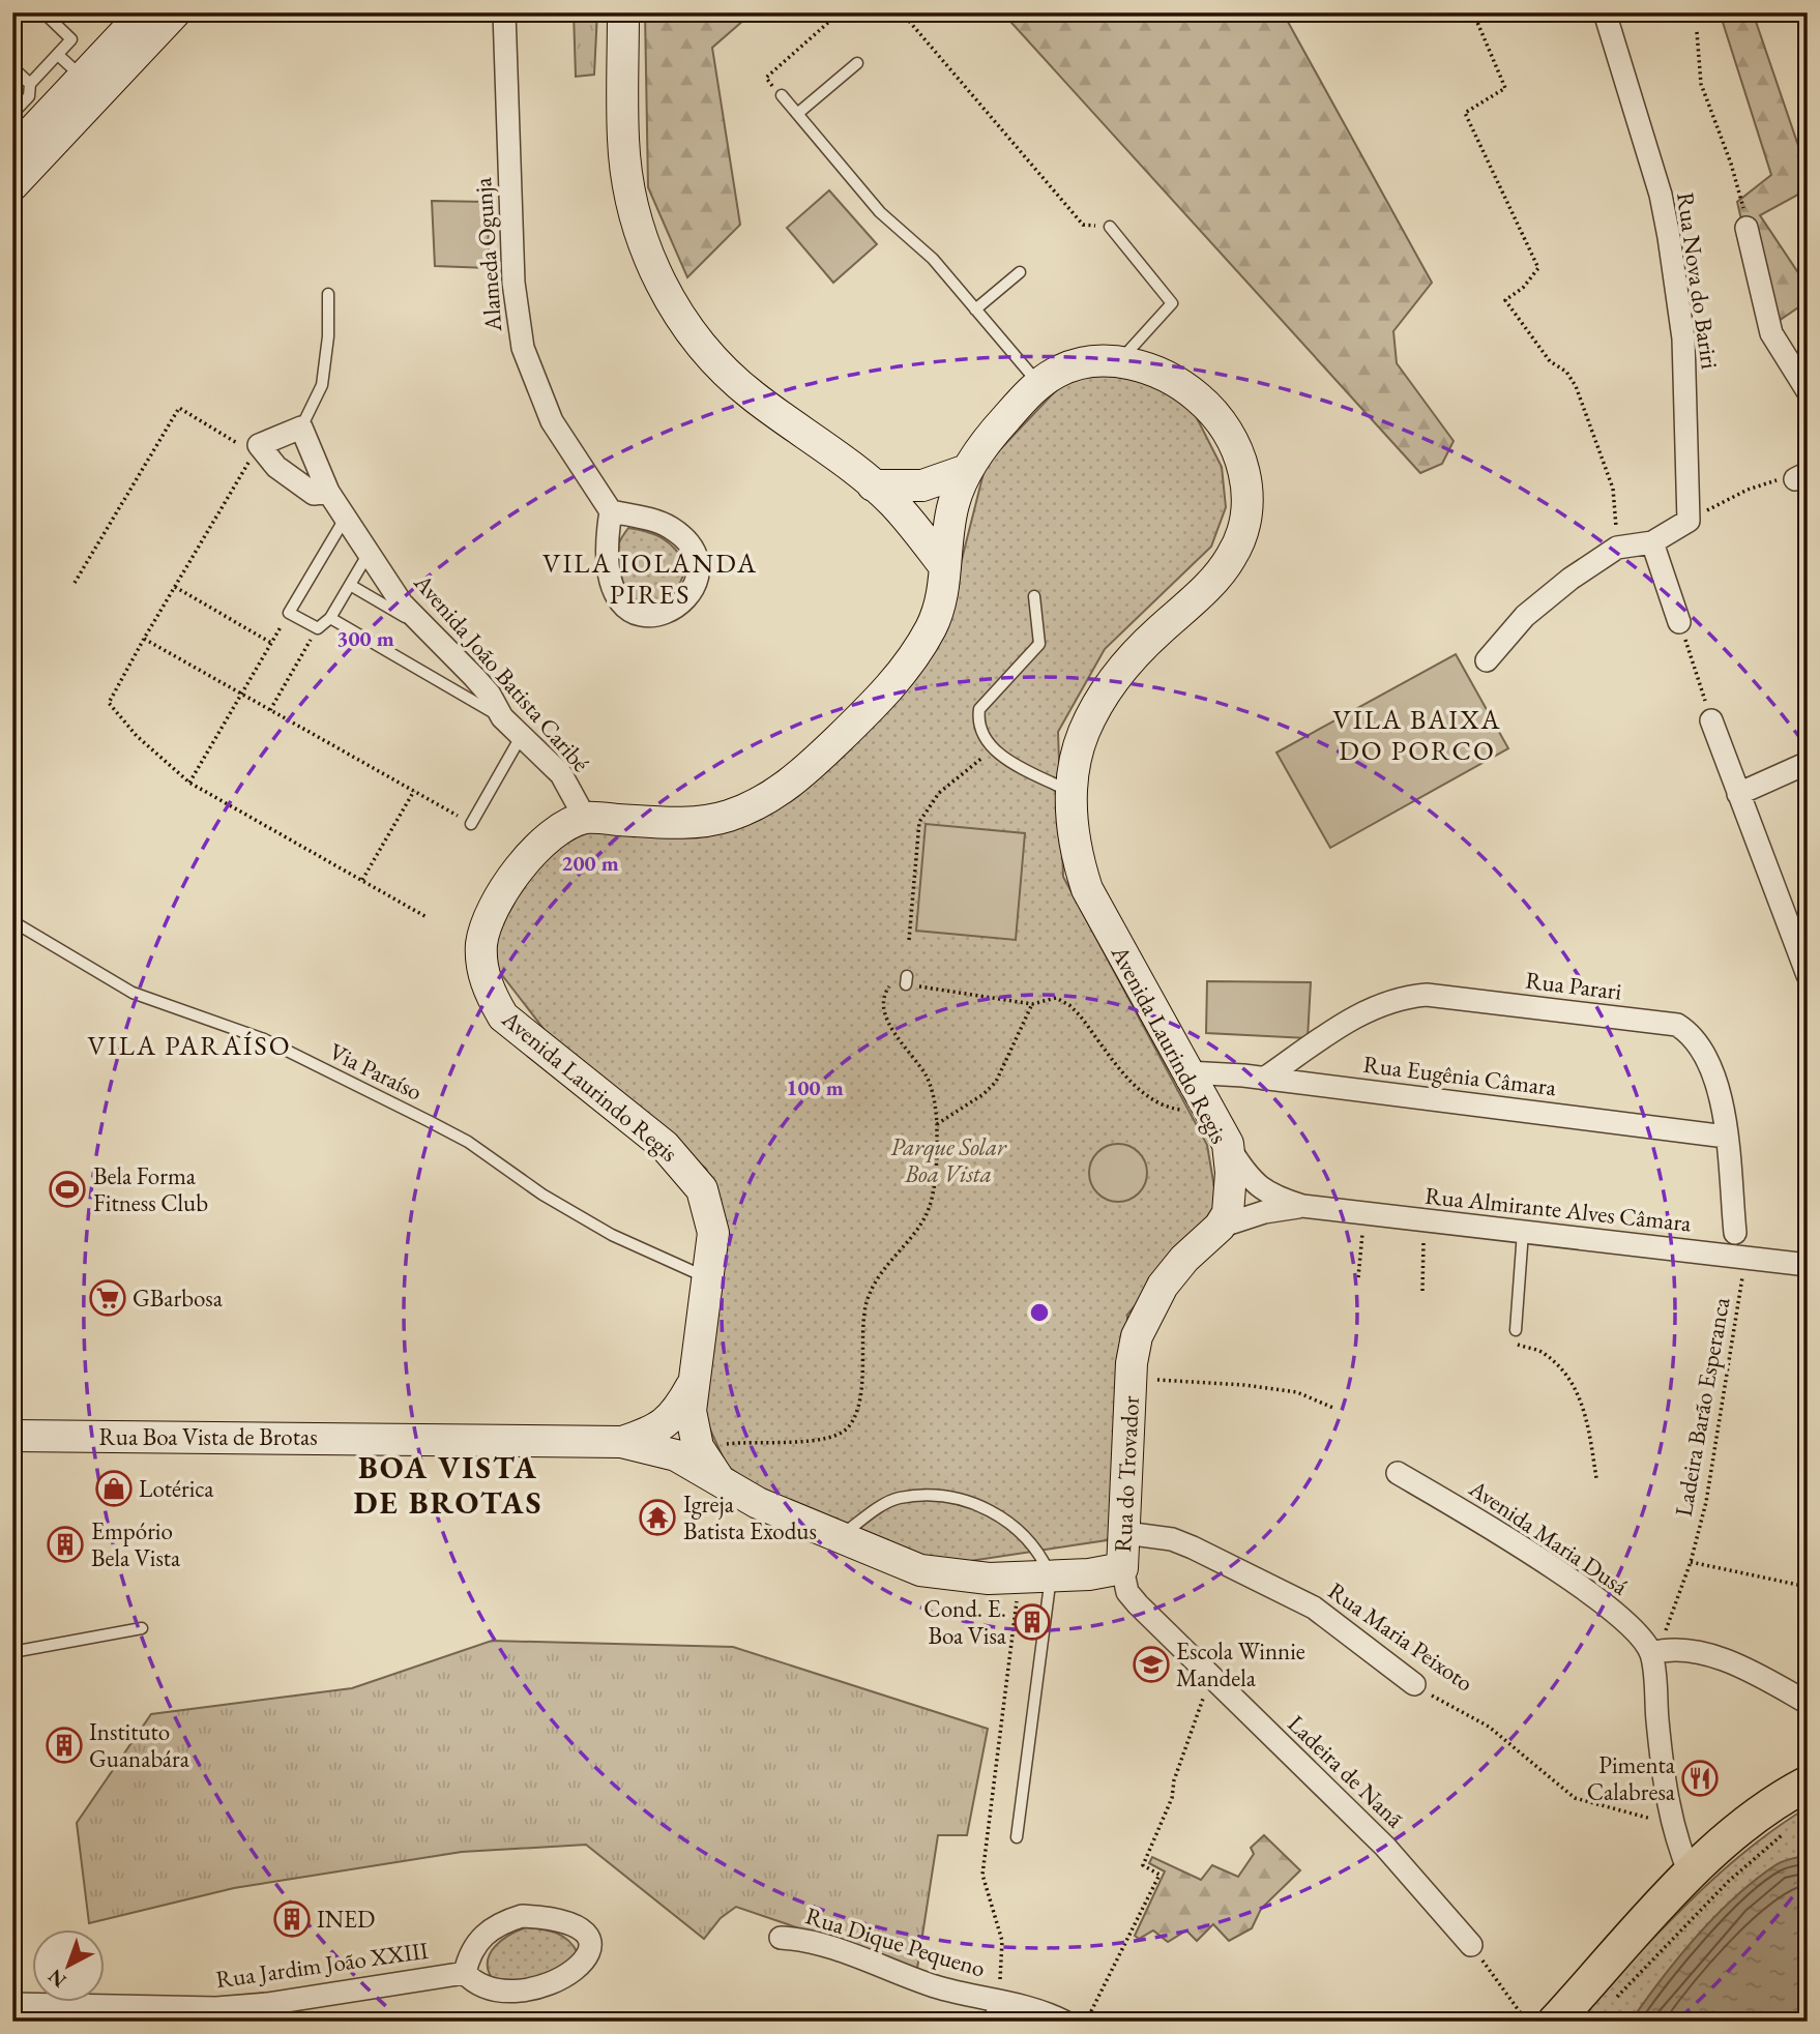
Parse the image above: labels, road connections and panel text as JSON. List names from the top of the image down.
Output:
{
  "streets": {
    "street": [
      "Alameda Ogunja",
      "Rua Nova do Bariri",
      "Avenida João Batista Caribé",
      "Rua Parari",
      "Avenida Laurindo Regis",
      "Rua Eugênia Câmara",
      "Rua Almirante Alves Câmara",
      "Rua Boa Vista de Brotas",
      "Rua do Trovador",
      "Avenida Maria Dusá",
      "Rua Maria Peixoto",
      "Ladeira de Nanã",
      "Rua Dique Pequeno",
      "Rua Jardim João XXIII"
    ],
    "lane": ["Via Paraíso"],
    "path": ["Ladeira Barão Esperanca"]
  },
  "crossings": [
    ["Avenida João Batista Caribé", "Avenida Laurindo Regis"],
    ["Rua Parari", "Rua Eugênia Câmara"],
    ["Avenida Laurindo Regis", "Via Paraíso"],
    ["Avenida Laurindo Regis", "Rua Eugênia Câmara"],
    ["Avenida Laurindo Regis", "Rua Almirante Alves Câmara"],
    ["Avenida Laurindo Regis", "Rua Boa Vista de Brotas"],
    ["Avenida Laurindo Regis", "Rua do Trovador"],
    ["Rua Almirante Alves Câmara", "Ladeira Barão Esperanca"],
    ["Rua Almirante Alves Câmara", "Rua do Trovador"],
    ["Ladeira Barão Esperanca", "Avenida Maria Dusá"],
    ["Rua Boa Vista de Brotas", "Rua do Trovador"],
    ["Rua do Trovador", "Rua Maria Peixoto"],
    ["Rua do Trovador", "Ladeira de Nanã"]
  ],
  "districts": [
    "VILA IOLANDA PIRES",
    "VILA BAIXA DO PORCO",
    "VILA PARAÍSO",
    "BOA VISTA DE BROTAS"
  ],
  "parks": ["Parque Solar Boa Vista"],
  "places": {
    "sports": ["Bela Forma Fitness Club"],
    "supermarket": ["GBarbosa"],
    "shop": ["Lotérica"],
    "temple": ["Igreja Batista Exodus"],
    "building": [
      "Empório Bela Vista",
      "Cond. E. Boa Visa",
      "Instituto Guanabára",
      "INED"
    ],
    "school or university": ["Escola Winnie Mandela"],
    "restaurant": ["Pimenta Calabresa"]
  },
  "north": "bottom left",
  "rings": ["300 m", "200 m", "100 m"]
}
